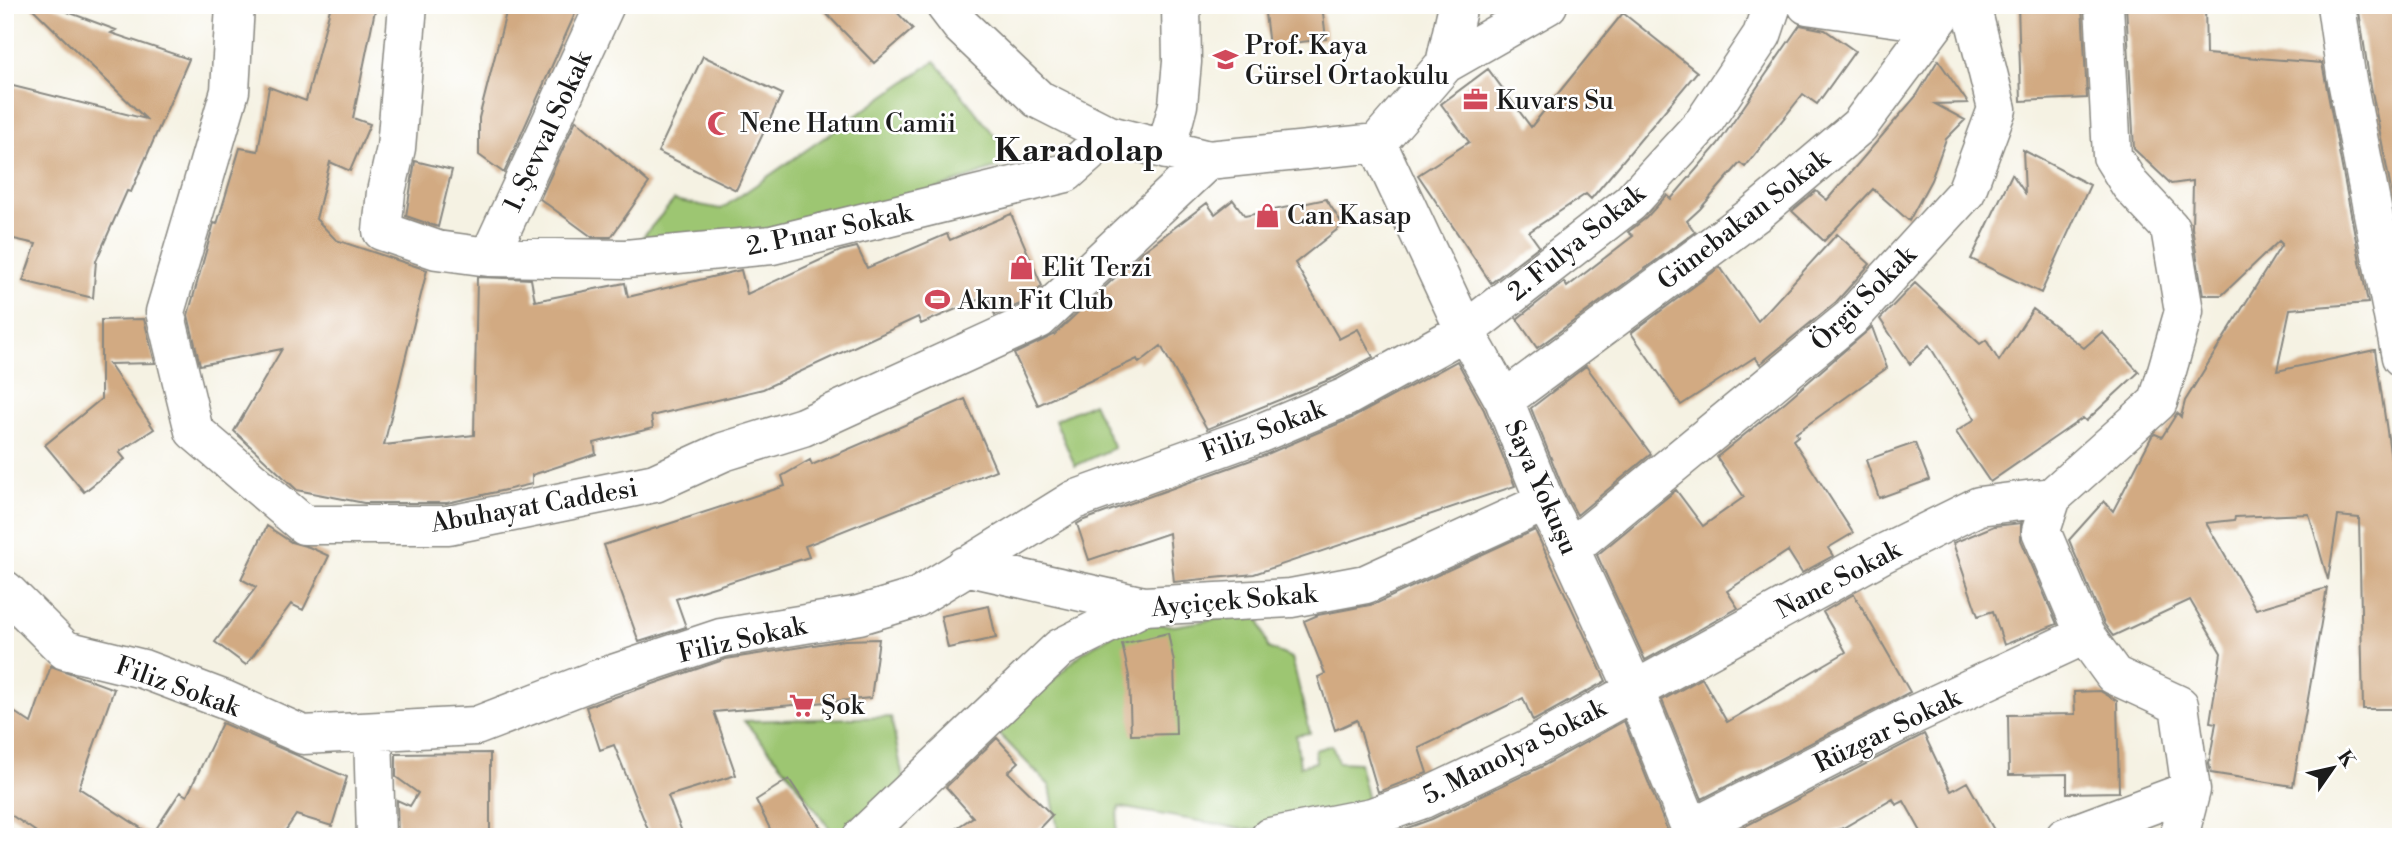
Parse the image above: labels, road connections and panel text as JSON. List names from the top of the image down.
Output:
{
  "streets": {
    "street": [
      "1. Şevval Sokak",
      "Günebakan Sokak",
      "2. Pınar Sokak",
      "2. Fulya Sokak",
      "Örgü Sokak",
      "Filiz Sokak",
      "Saya Yokuşu",
      "Abuhayat Caddesi",
      "Nane Sokak",
      "Ayçiçek Sokak",
      "Rüzgar Sokak",
      "5. Manolya Sokak"
    ]
  },
  "crossings": [
    ["1. Şevval Sokak", "2. Pınar Sokak"],
    ["Günebakan Sokak", "Örgü Sokak"],
    ["Günebakan Sokak", "Saya Yokuşu"],
    ["2. Fulya Sokak", "Filiz Sokak"],
    ["2. Fulya Sokak", "Saya Yokuşu"],
    ["Örgü Sokak", "Saya Yokuşu"],
    ["Filiz Sokak", "Saya Yokuşu"],
    ["Saya Yokuşu", "Nane Sokak"],
    ["Saya Yokuşu", "Ayçiçek Sokak"],
    ["Saya Yokuşu", "Rüzgar Sokak"],
    ["Saya Yokuşu", "5. Manolya Sokak"],
    ["Nane Sokak", "5. Manolya Sokak"]
  ],
  "districts": ["Karadolap"],
  "places": {
    "school or university": ["Prof. Kaya Gürsel Ortaokulu"],
    "office": ["Kuvars Su"],
    "mosque": ["Nene Hatun Camii"],
    "shop": ["Can Kasap", "Elit Terzi"],
    "sports": ["Akın Fit Club"],
    "supermarket": ["Şok"]
  },
  "north": "top right"
}
